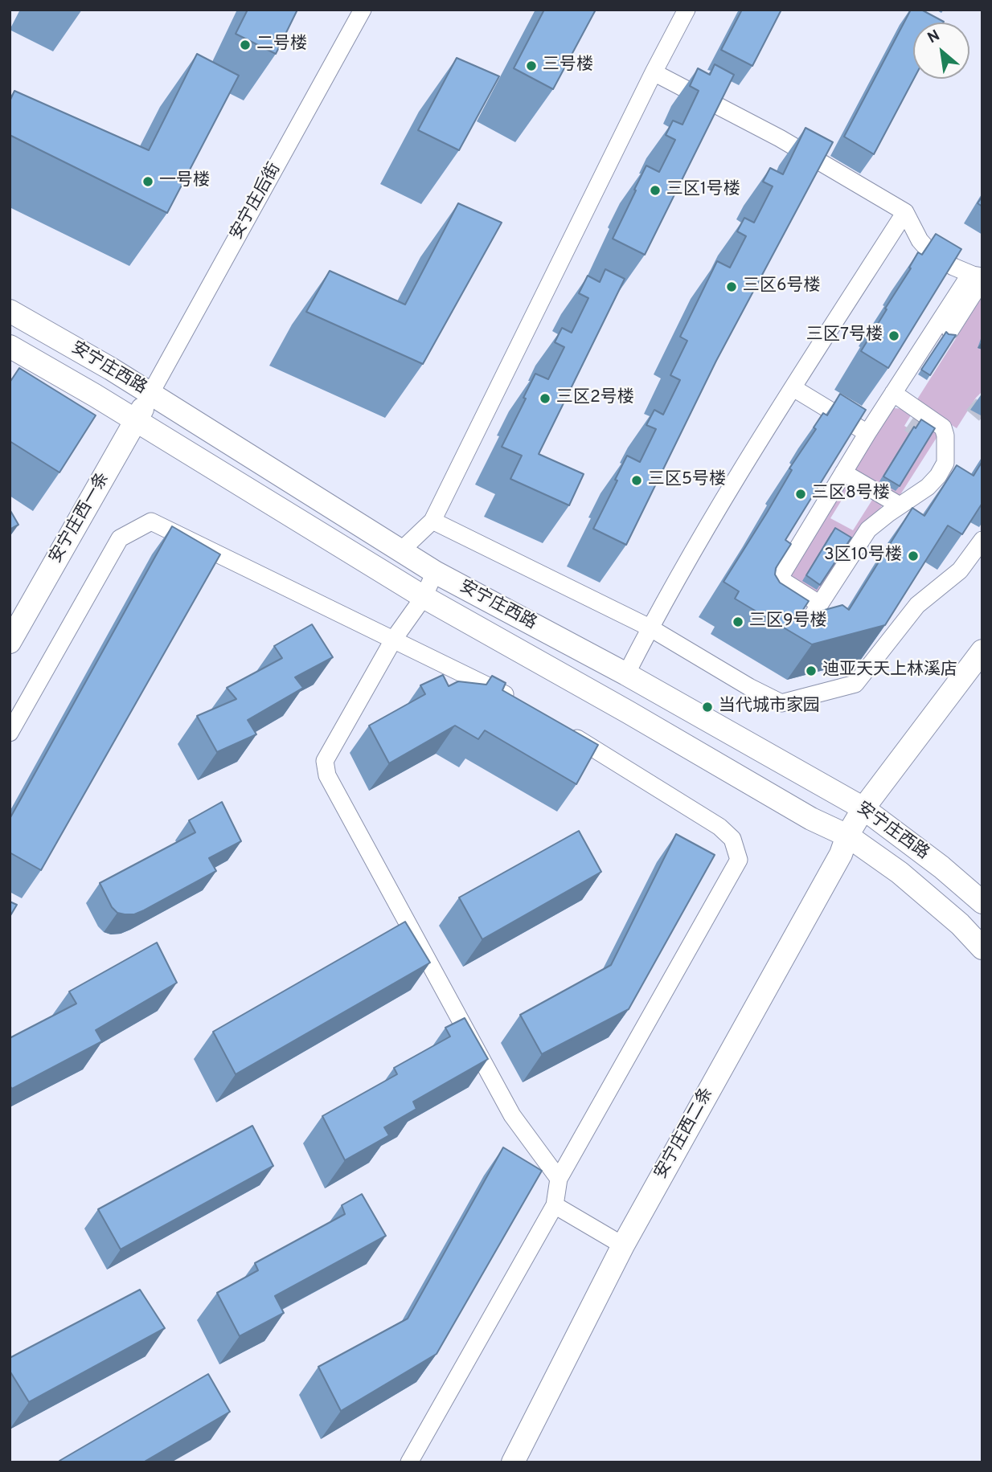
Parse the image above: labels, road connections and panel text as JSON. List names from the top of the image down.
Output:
{
  "streets": {
    "main road": ["安宁庄西路", "安宁庄西一条", "安宁庄西二条"],
    "street": ["安宁庄后街"]
  },
  "crossings": [
    ["安宁庄后街", "安宁庄西路"],
    ["安宁庄后街", "安宁庄西一条"],
    ["安宁庄西路", "安宁庄西一条"],
    ["安宁庄西路", "安宁庄西二条"]
  ],
  "places": [
    "二号楼",
    "三号楼",
    "一号楼",
    "三区1号楼",
    "三区6号楼",
    "三区7号楼",
    "三区2号楼",
    "三区5号楼",
    "三区8号楼",
    "3区10号楼",
    "三区9号楼",
    "迪亚天天上林溪店",
    "当代城市家园"
  ],
  "north": "top left"
}
